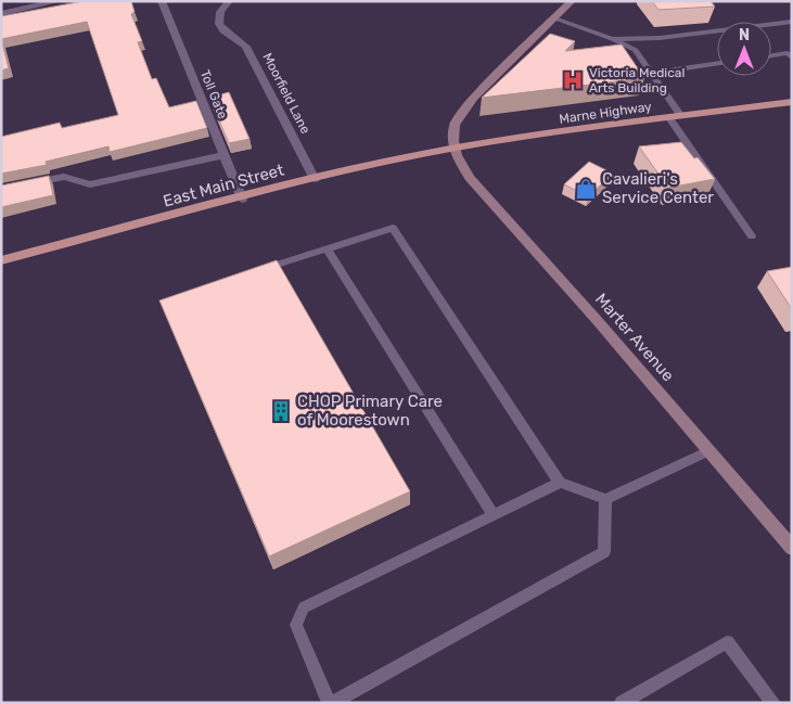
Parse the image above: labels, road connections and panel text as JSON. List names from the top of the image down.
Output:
{
  "streets": {
    "main road": ["Marne Highway", "East Main Street", "Marter Avenue"],
    "street": ["Moorfield Lane", "Toll Gate"]
  },
  "crossings": [
    ["Moorfield Lane", "East Main Street"],
    ["Toll Gate", "East Main Street"],
    ["Marne Highway", "East Main Street"],
    ["Marne Highway", "Marter Avenue"],
    ["East Main Street", "Marter Avenue"]
  ],
  "places": {
    "hospital": ["Victoria Medical Arts Building"],
    "shop": ["Cavalieri's Service Center"],
    "building": ["CHOP Primary Care of Moorestown"]
  },
  "north": "top"
}
